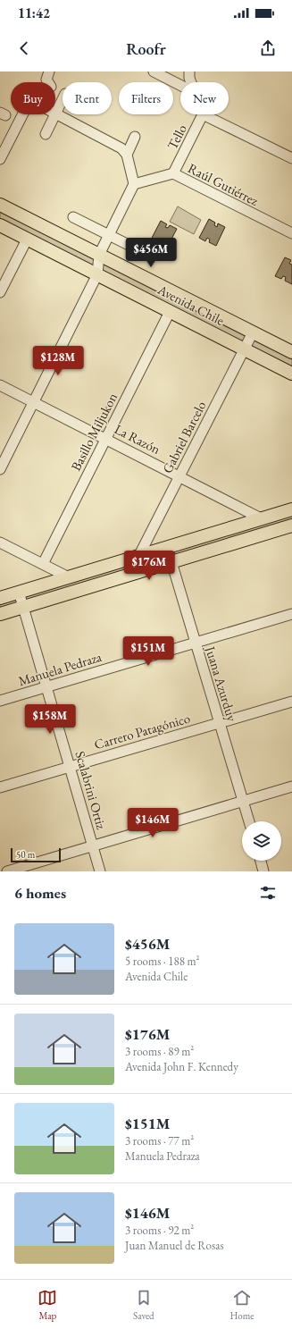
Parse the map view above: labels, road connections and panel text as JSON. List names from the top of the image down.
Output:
{
  "streets": {
    "main road": ["Avenida Chile"],
    "street": [
      "Tello",
      "Raúl Gutiérrez",
      "Basillo Miljukon",
      "Gabriel Barcelo",
      "La Razón",
      "Manuela Pedraza",
      "Juana Azurduy",
      "Carrero Patagónico",
      "Scalabrini Ortiz"
    ]
  },
  "crossings": [
    ["Tello", "Raúl Gutiérrez"],
    ["Avenida Chile", "Basillo Miljukon"],
    ["Avenida Chile", "Gabriel Barcelo"],
    ["Basillo Miljukon", "La Razón"],
    ["Gabriel Barcelo", "La Razón"],
    ["Manuela Pedraza", "Juana Azurduy"],
    ["Manuela Pedraza", "Scalabrini Ortiz"],
    ["Juana Azurduy", "Carrero Patagónico"],
    ["Carrero Patagónico", "Scalabrini Ortiz"]
  ],
  "scale_bar": "50 m",
  "page": {
    "status": "11:42",
    "header": "Roofr",
    "chip": [
      "Buy",
      "Rent",
      "Filters",
      "New"
    ],
    "price": [
      "$456M",
      "$128M",
      "$176M",
      "$151M",
      "$158M",
      "$146M"
    ],
    "scale": "50 m",
    "heading": "6 homes",
    "list": [
      {
        "name": "$456M",
        "note": "5 rooms · 188 m² · Avenida Chile"
      },
      {
        "name": "$176M",
        "note": "3 rooms · 89 m² · Avenida John F. Kennedy"
      },
      {
        "name": "$151M",
        "note": "3 rooms · 77 m² · Manuela Pedraza"
      },
      {
        "name": "$146M",
        "note": "3 rooms · 92 m² · Juan Manuel de Rosas"
      }
    ],
    "tabs": ["Map", "Saved", "Home"]
  }
}
